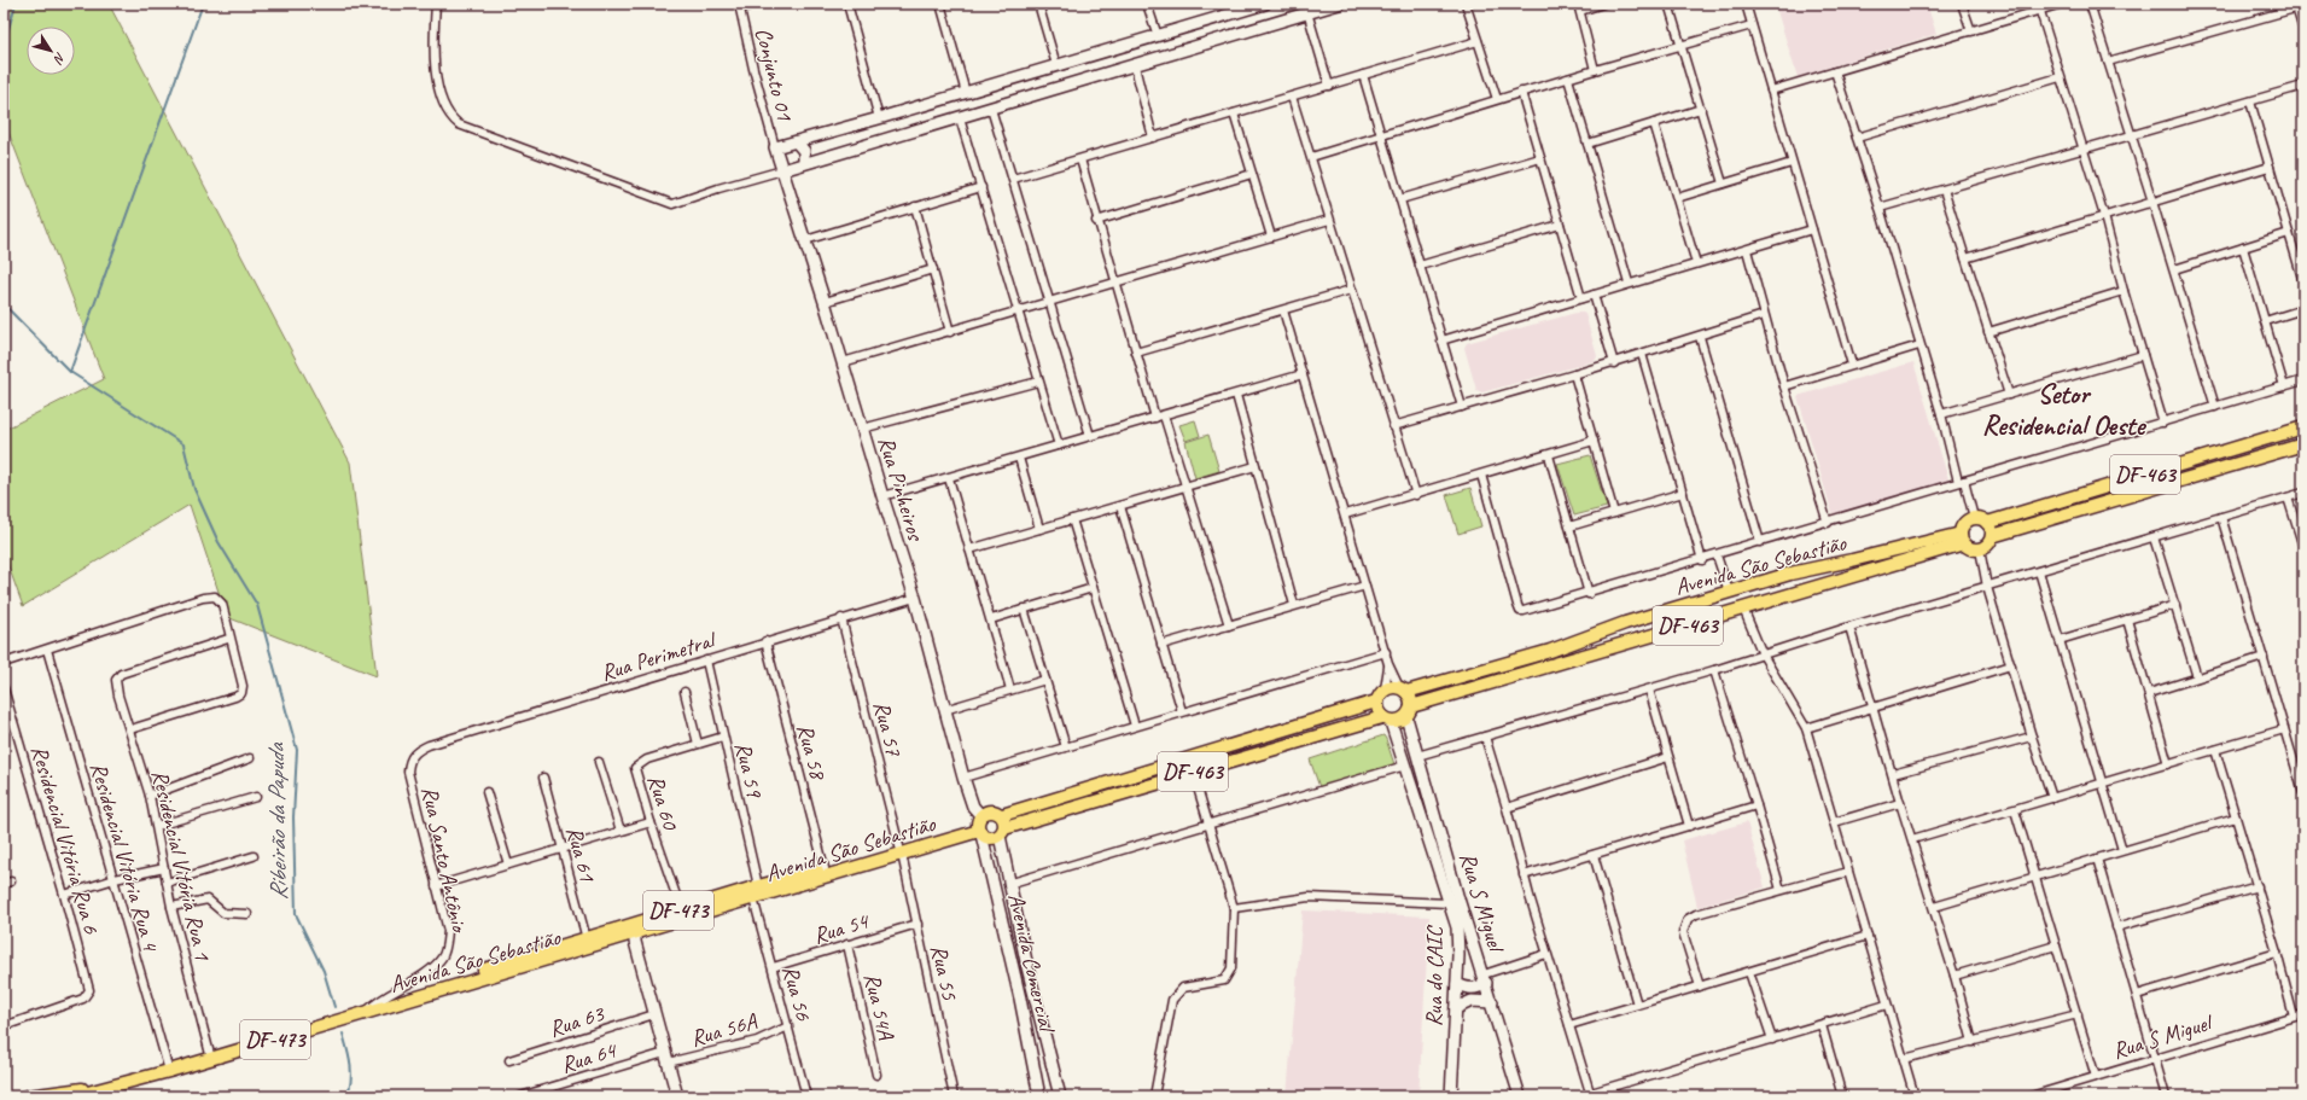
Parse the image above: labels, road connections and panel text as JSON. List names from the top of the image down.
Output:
{
  "streets": {
    "main road": ["DF-463", "Avenida São Sebastião", "DF-473"],
    "street": [
      "Conjunto 01",
      "Rua Pinheiros",
      "Rua Perimetral",
      "Rua 57",
      "Rua 58",
      "Rua 59",
      "Rua 60",
      "Residencial Vitória Rua 6",
      "Rua 61",
      "Residencial Vitória Rua 4",
      "Rua Santo Antônio",
      "Residencial Vitória Rua 1",
      "Rua S Miguel",
      "Rua 54",
      "Avenida Comercial",
      "Rua 55",
      "Rua do CAIC",
      "Rua 56",
      "Rua 54A",
      "Rua 63",
      "Rua 56A",
      "Rua 64"
    ]
  },
  "crossings": [
    ["Conjunto 01", "Rua Pinheiros"],
    ["DF-463", "Rua Pinheiros"],
    ["DF-463", "Avenida São Sebastião"],
    ["DF-463", "Rua S Miguel"],
    ["DF-463", "DF-473"],
    ["DF-463", "Avenida Comercial"],
    ["DF-463", "Rua do CAIC"],
    ["Rua Pinheiros", "Avenida São Sebastião"],
    ["Rua Pinheiros", "Rua Perimetral"],
    ["Rua Pinheiros", "DF-473"],
    ["Rua Pinheiros", "Avenida Comercial"],
    ["Avenida São Sebastião", "Rua 57"],
    ["Avenida São Sebastião", "Rua 58"],
    ["Avenida São Sebastião", "Rua 59"],
    ["Avenida São Sebastião", "Rua 60"],
    ["Avenida São Sebastião", "Rua 61"],
    ["Avenida São Sebastião", "Rua S Miguel"],
    ["Avenida São Sebastião", "DF-473"],
    ["Avenida São Sebastião", "Avenida Comercial"],
    ["Avenida São Sebastião", "Rua 55"],
    ["Avenida São Sebastião", "Rua do CAIC"],
    ["Avenida São Sebastião", "Rua 56"],
    ["Rua Perimetral", "Rua 57"],
    ["Rua Perimetral", "Rua 58"],
    ["Rua Perimetral", "Rua 59"],
    ["Rua Perimetral", "Rua Santo Antônio"],
    ["Rua 57", "Rua 55"],
    ["Rua 59", "Rua 60"],
    ["Residencial Vitória Rua 4", "DF-473"],
    ["Rua Santo Antônio", "DF-473"],
    ["Residencial Vitória Rua 1", "DF-473"],
    ["Rua S Miguel", "Rua do CAIC"],
    ["DF-473", "Avenida Comercial"],
    ["Rua 54", "Rua 55"],
    ["Rua 54", "Rua 56"],
    ["Rua 54", "Rua 54A"],
    ["Rua 56", "Rua 56A"],
    ["Rua 56A", "Rua 64"]
  ],
  "districts": ["Setor Residencial Oeste"],
  "water": ["Ribeirão da Papuda"],
  "north": "bottom right"
}
